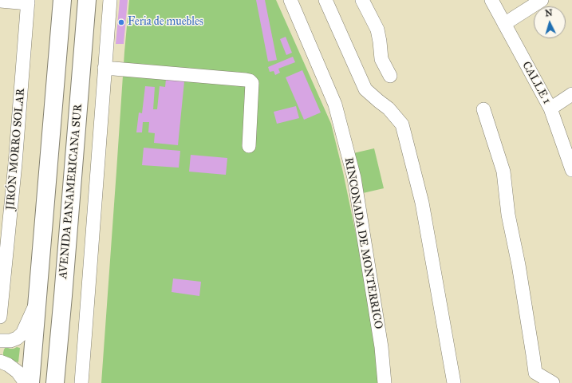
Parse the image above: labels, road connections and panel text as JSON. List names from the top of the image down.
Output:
{
  "streets": {
    "highway": ["AVENIDA PANAMERICANA SUR"],
    "street": ["CALLE 1", "JIRÓN MORRO SOLAR", "RINCONADA DE MONTERRICO"]
  },
  "places": ["Feria de muebles"],
  "north": "top"
}
